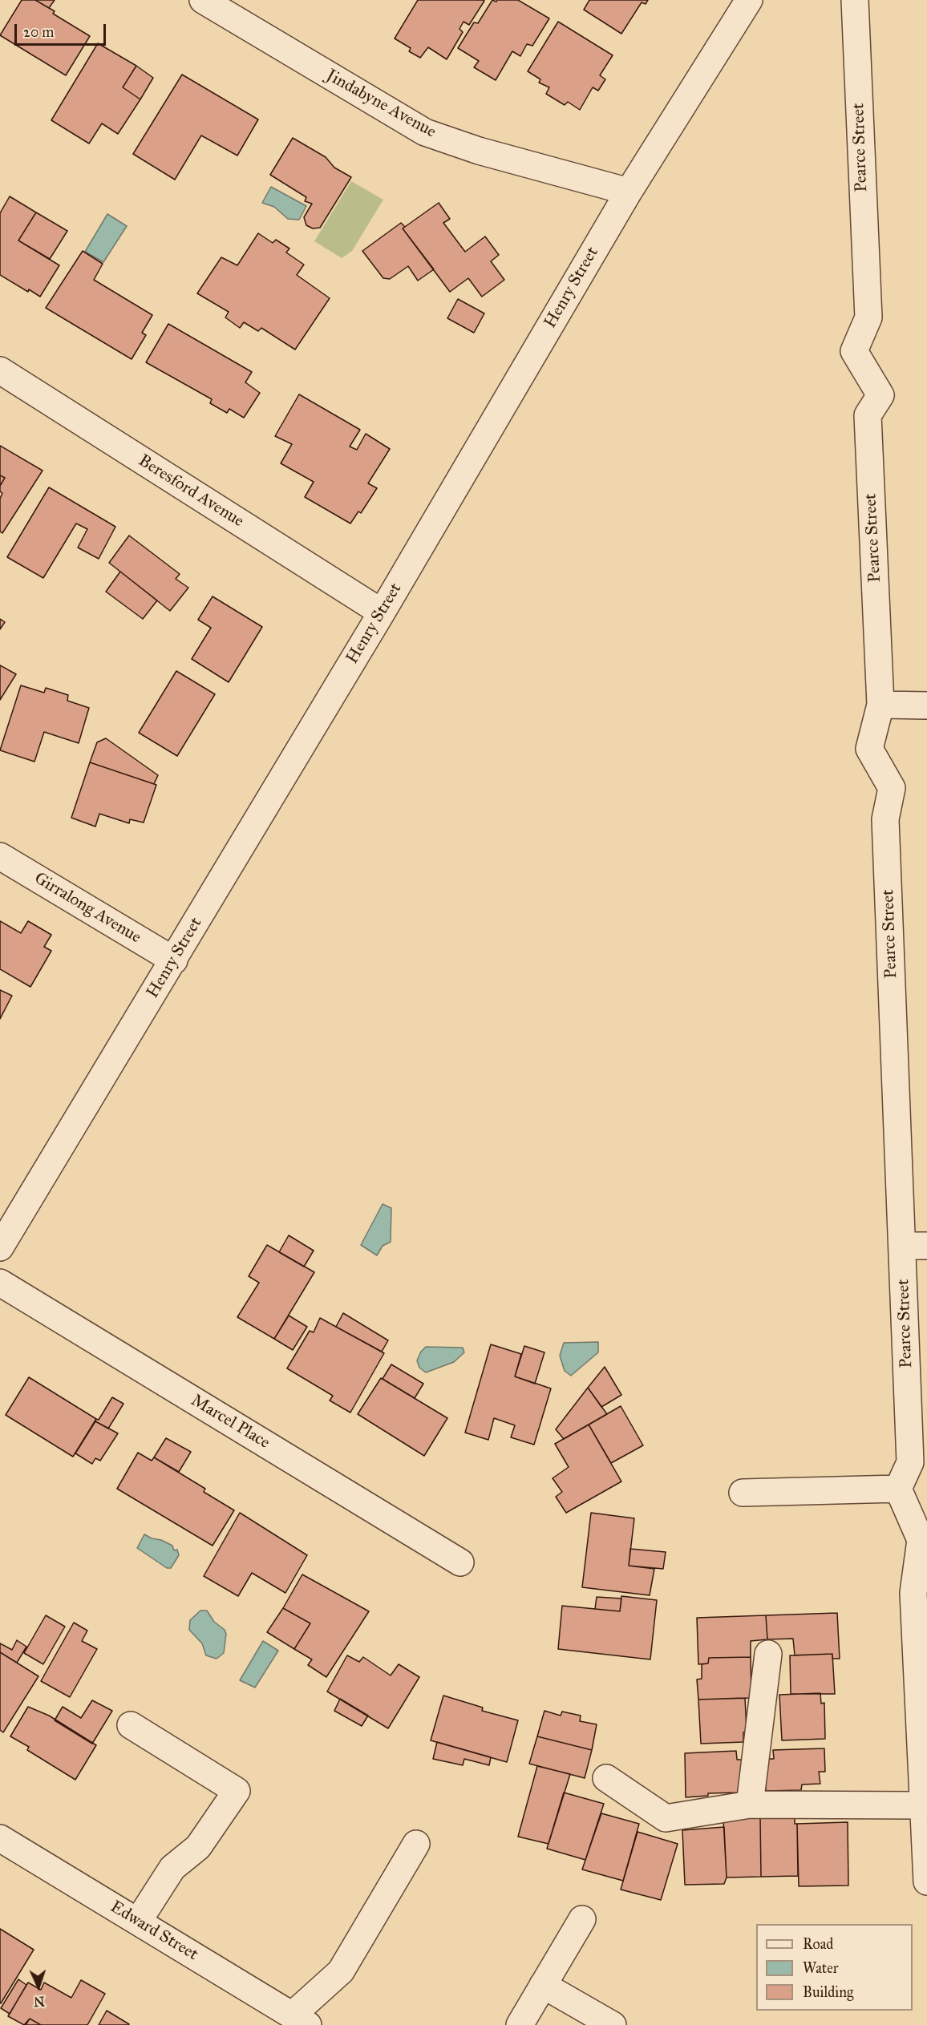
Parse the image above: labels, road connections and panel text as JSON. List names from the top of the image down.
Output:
{
  "streets": {
    "street": [
      "Jindabyne Avenue",
      "Pearce Street",
      "Henry Street",
      "Beresford Avenue",
      "Girralong Avenue",
      "Marcel Place",
      "Edward Street"
    ]
  },
  "crossings": [
    ["Jindabyne Avenue", "Henry Street"],
    ["Henry Street", "Beresford Avenue"],
    ["Henry Street", "Girralong Avenue"]
  ],
  "legend": ["Road", "Water", "Building"],
  "scale_bar": "20 m",
  "north": "bottom"
}
